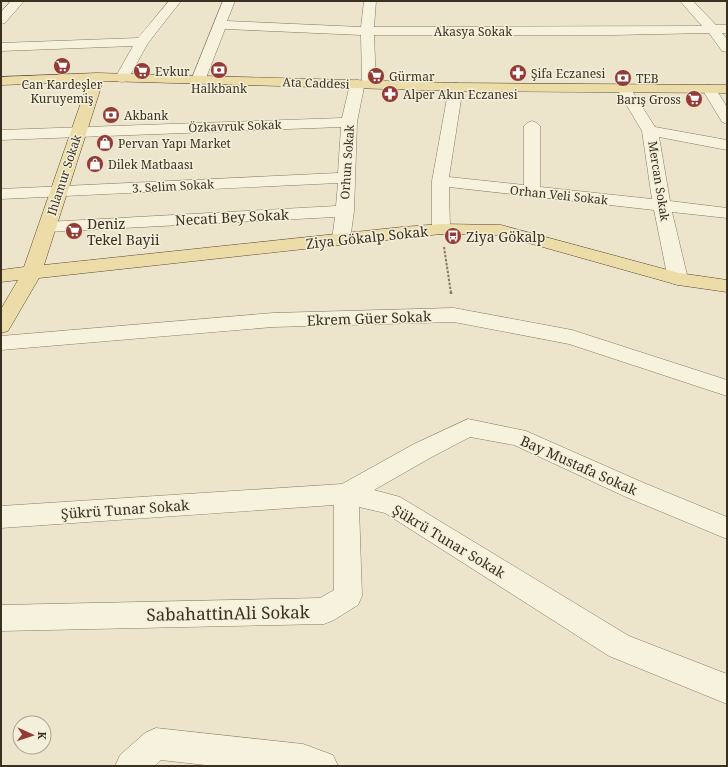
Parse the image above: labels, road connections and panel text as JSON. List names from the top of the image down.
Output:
{
  "streets": {
    "main road": ["Ata Caddesi", "Ihlamur Sokak", "Ziya Gökalp Sokak"],
    "street": [
      "Akasya Sokak",
      "Özkavruk Sokak",
      "Orhun Sokak",
      "Mercan Sokak",
      "3. Selim Sokak",
      "Orhan Veli Sokak",
      "Necati Bey Sokak",
      "Ekrem Güer Sokak",
      "Bay Mustafa Sokak",
      "Şükrü Tunar Sokak",
      "SabahattinAli Sokak"
    ]
  },
  "crossings": [
    ["Akasya Sokak", "Orhun Sokak"],
    ["Ata Caddesi", "Orhun Sokak"],
    ["Ata Caddesi", "Ihlamur Sokak"],
    ["Ata Caddesi", "Mercan Sokak"],
    ["Özkavruk Sokak", "Orhun Sokak"],
    ["Özkavruk Sokak", "Ihlamur Sokak"],
    ["Orhun Sokak", "3. Selim Sokak"],
    ["Orhun Sokak", "Necati Bey Sokak"],
    ["Orhun Sokak", "Ziya Gökalp Sokak"],
    ["Ihlamur Sokak", "3. Selim Sokak"],
    ["Ihlamur Sokak", "Necati Bey Sokak"],
    ["Ihlamur Sokak", "Ziya Gökalp Sokak"],
    ["Mercan Sokak", "Orhan Veli Sokak"],
    ["Mercan Sokak", "Ziya Gökalp Sokak"],
    ["Bay Mustafa Sokak", "Şükrü Tunar Sokak"],
    ["Bay Mustafa Sokak", "SabahattinAli Sokak"],
    ["Şükrü Tunar Sokak", "SabahattinAli Sokak"]
  ],
  "places": {
    "supermarket": [
      "Can Kardeşler Kuruyemiş",
      "Evkur",
      "Gürmar",
      "Barış Gross",
      "Deniz Tekel Bayii"
    ],
    "bank": ["Halkbank", "TEB", "Akbank"],
    "pharmacy": ["Şifa Eczanesi", "Alper Akın Eczanesi"],
    "shop": ["Pervan Yapı Market", "Dilek Matbaası"],
    "bus stop": ["Ziya Gökalp"]
  },
  "north": "right"
}
